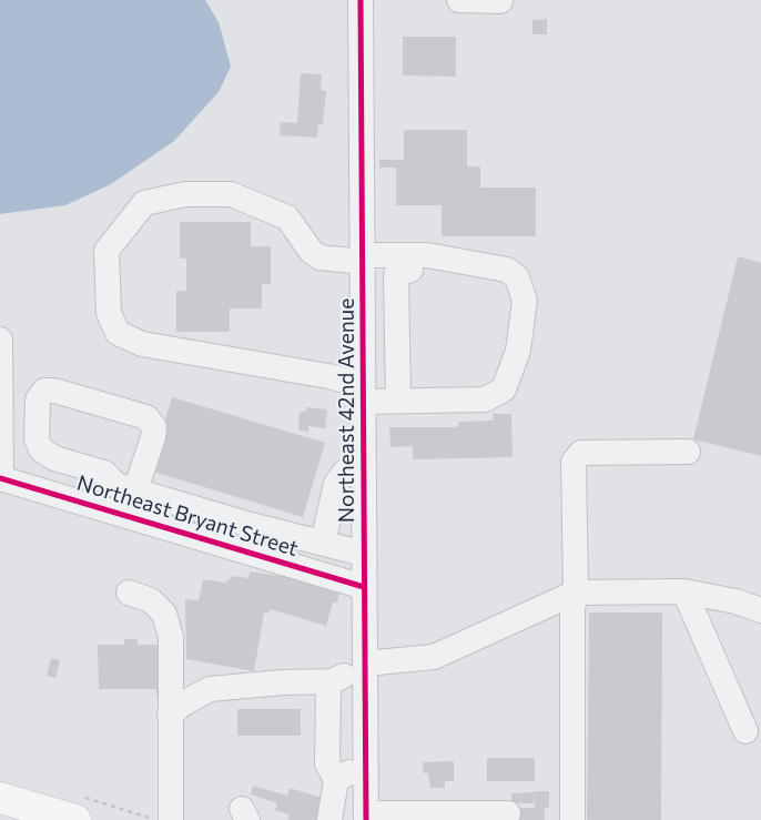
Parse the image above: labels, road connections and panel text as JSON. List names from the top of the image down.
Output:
{
  "streets": {
    "street": ["Northeast 42nd Avenue", "Northeast Bryant Street"]
  },
  "crossings": [
    ["Northeast 42nd Avenue", "Northeast Bryant Street"]
  ]
}
